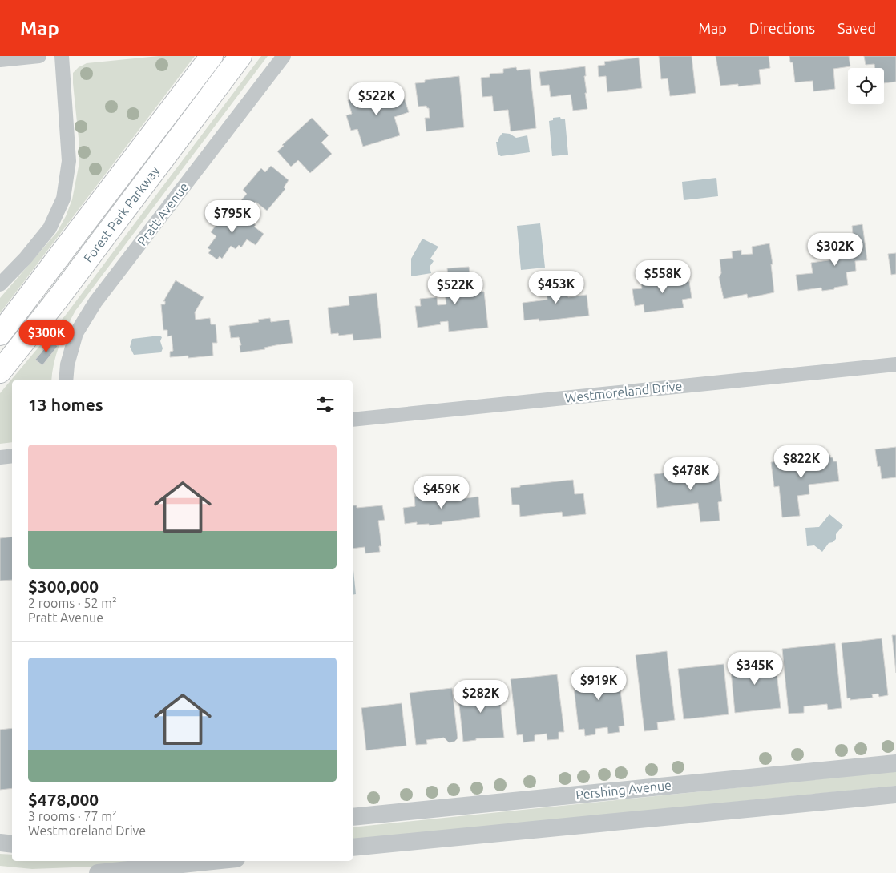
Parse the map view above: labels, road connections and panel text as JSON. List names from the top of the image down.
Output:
{
  "streets": {
    "highway": ["Forest Park Parkway"],
    "street": ["Pratt Avenue", "Westmoreland Drive", "Pershing Avenue"]
  },
  "page": {
    "header": "Map",
    "nav": ["Map", "Directions", "Saved"],
    "price": [
      "$522K",
      "$795K",
      "$302K",
      "$558K",
      "$453K",
      "$522K",
      "$300K",
      "$822K",
      "$478K",
      "$459K",
      "$345K",
      "$919K",
      "$282K"
    ],
    "heading": "13 homes",
    "list": [
      {
        "name": "$300,000",
        "note": "2 rooms · 52 m² · Pratt Avenue"
      },
      {
        "name": "$478,000",
        "note": "3 rooms · 77 m² · Westmoreland Drive"
      }
    ]
  }
}
